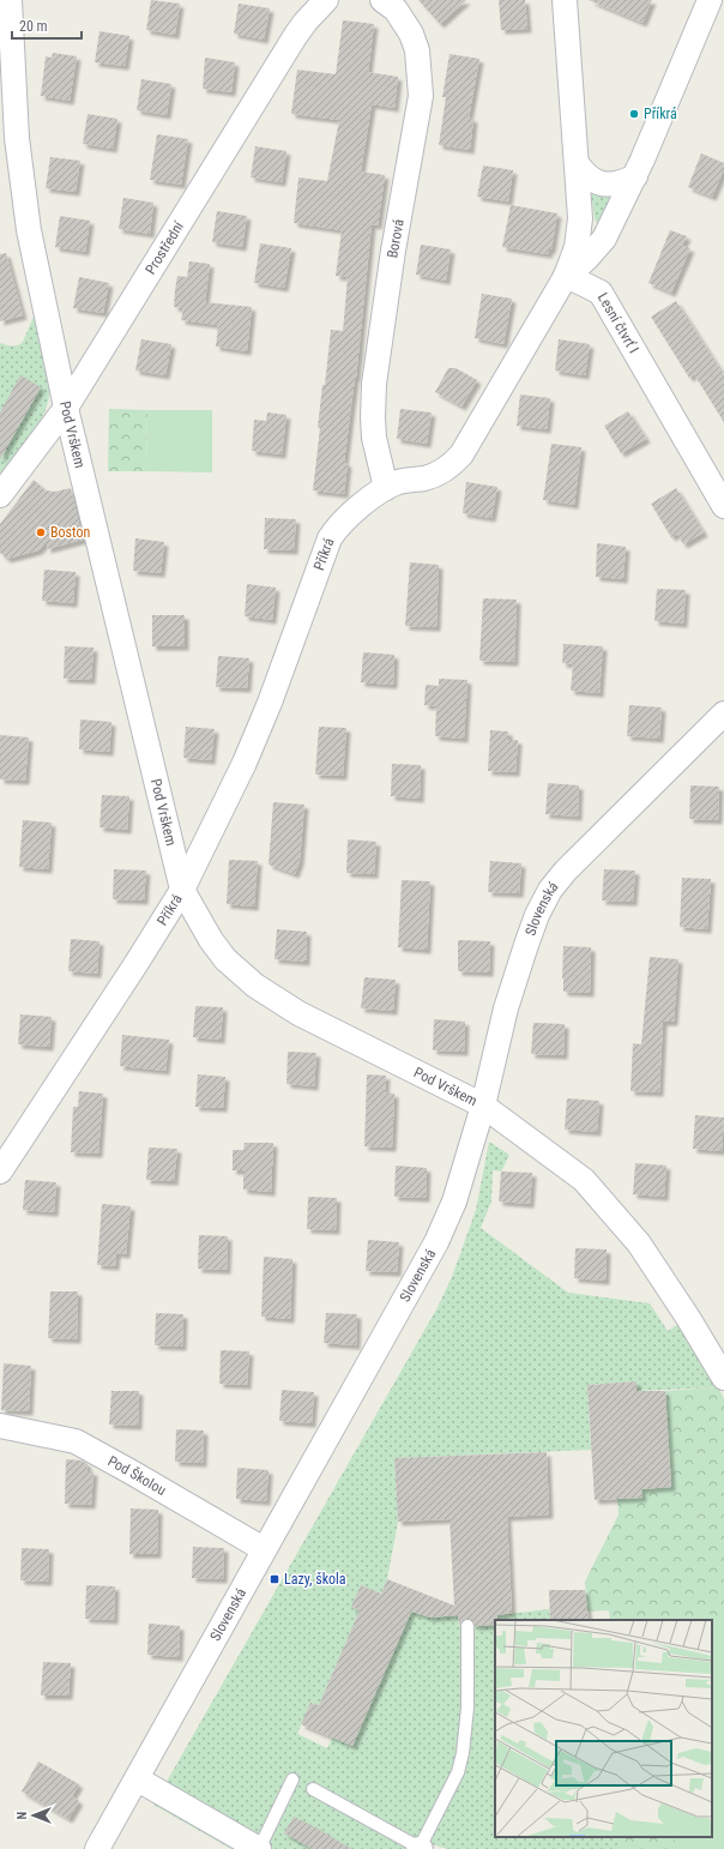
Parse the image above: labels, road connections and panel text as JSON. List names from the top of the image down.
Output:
{
  "streets": {
    "street": [
      "Borová",
      "Prostřední",
      "Lesní čtvrť I",
      "Pod Vrškem",
      "Příkrá",
      "Slovenská",
      "Pod Školou"
    ]
  },
  "crossings": [
    ["Borová", "Příkrá"],
    ["Prostřední", "Pod Vrškem"],
    ["Lesní čtvrť I", "Příkrá"],
    ["Pod Vrškem", "Příkrá"],
    ["Pod Vrškem", "Slovenská"],
    ["Slovenská", "Pod Školou"]
  ],
  "places": {
    "other": ["Příkrá", "Boston"],
    "transit": ["Lazy, škola"]
  },
  "scale_bar": "20 m",
  "north": "left"
}
